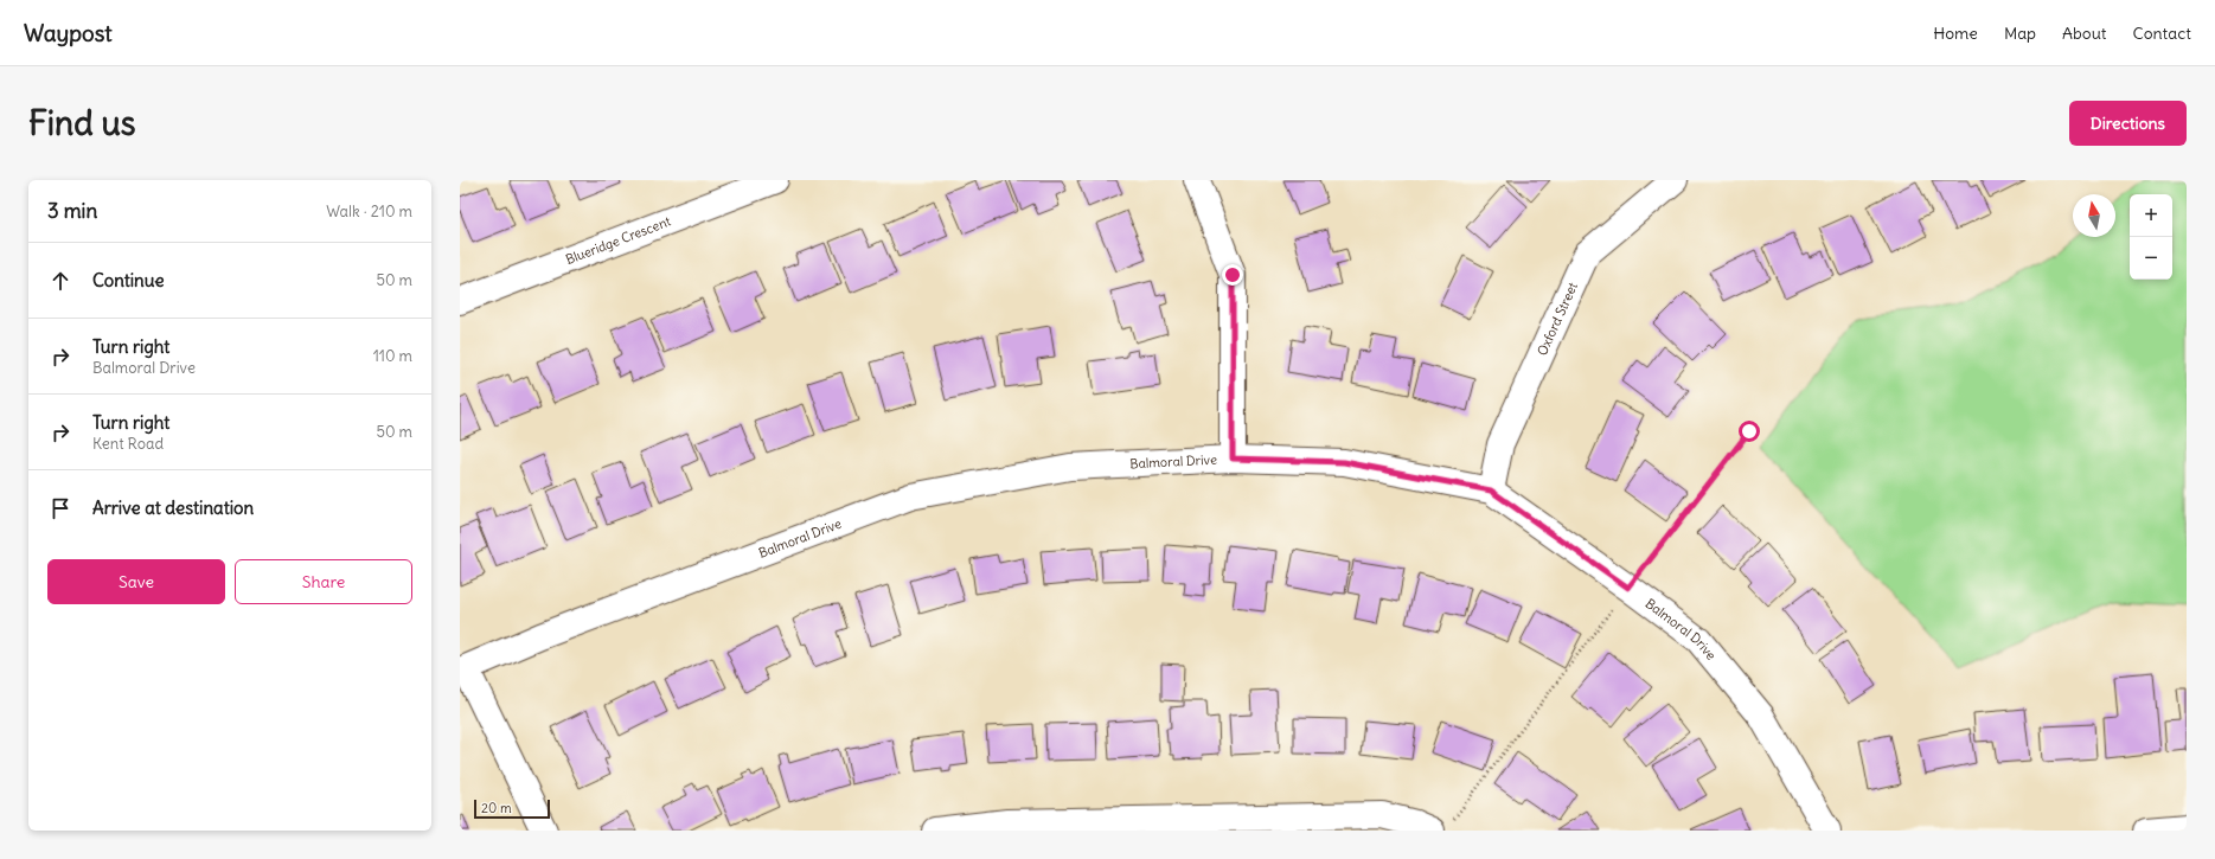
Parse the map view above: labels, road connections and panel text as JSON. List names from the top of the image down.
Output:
{
  "streets": {
    "street": ["Blueridge Crescent", "Oxford Street", "Balmoral Drive"]
  },
  "crossings": [
    ["Oxford Street", "Balmoral Drive"]
  ],
  "scale_bar": "20 m",
  "north": "top",
  "page": {
    "header": "Waypost",
    "nav": [
      "Home",
      "Map",
      "About",
      "Contact"
    ],
    "buttons": [
      "Directions",
      ["Save", "Share"]
    ],
    "title": "Find us",
    "heading": ["3 min", "Walk · 210 m"],
    "map_buttons": ["+", "−"],
    "list": [
      ["Continue", "50 m"],
      ["Turn right", "Balmoral Drive", "110 m"],
      ["Turn right", "Kent Road", "50 m"],
      "Arrive at destination"
    ],
    "scale": "20 m"
  }
}
